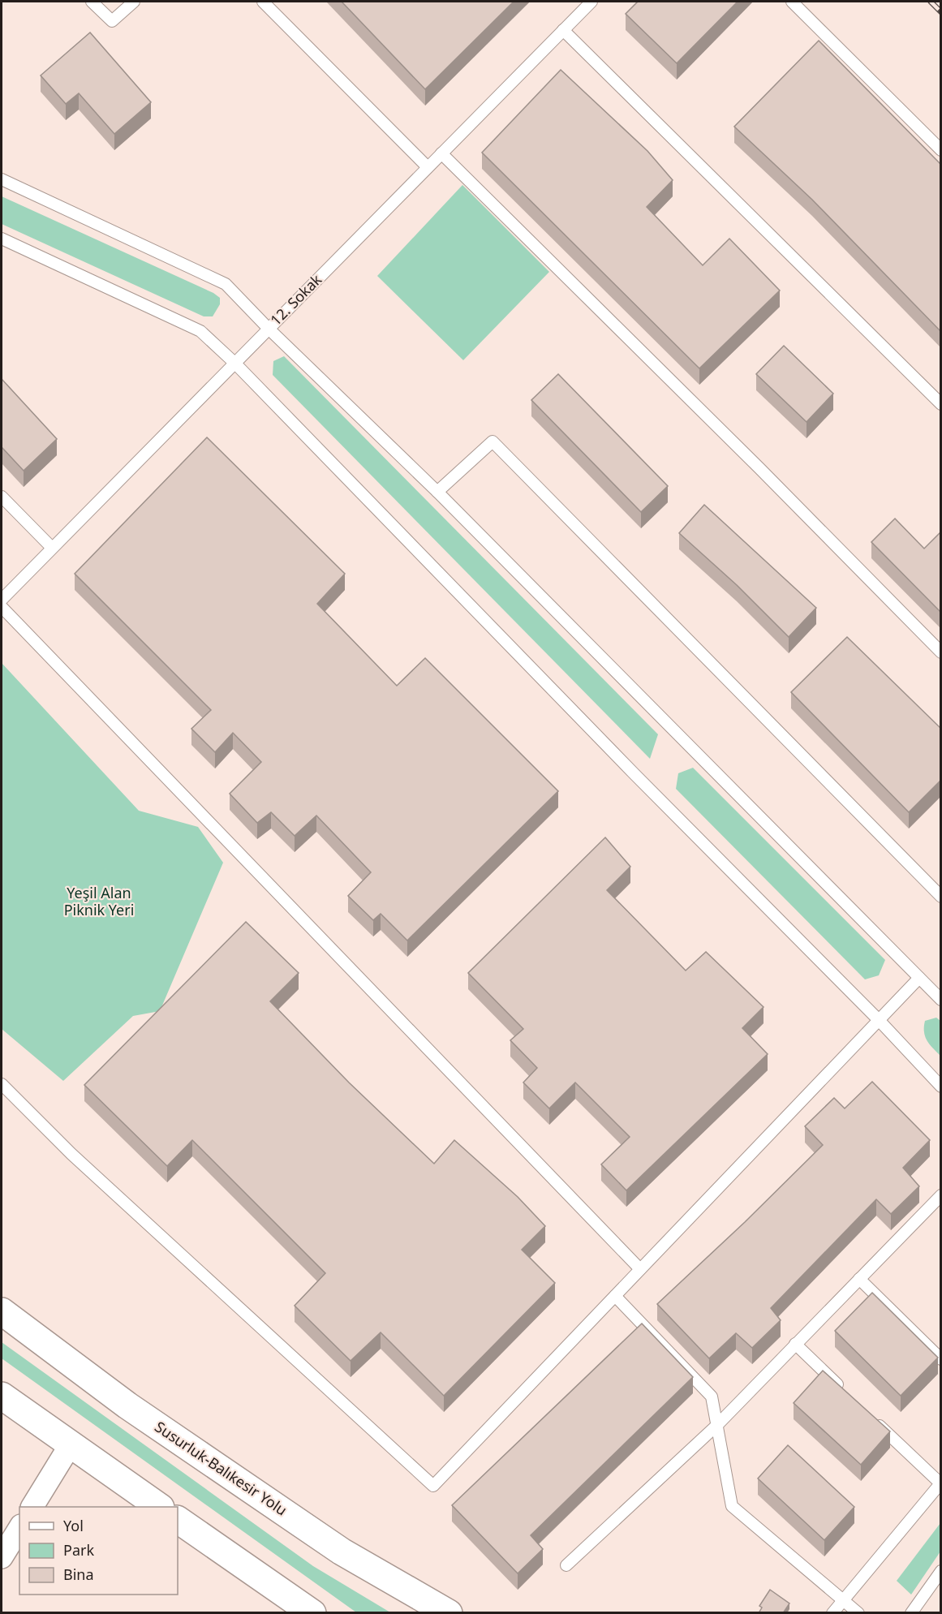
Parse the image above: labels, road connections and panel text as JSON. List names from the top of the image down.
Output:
{
  "streets": {
    "highway": ["Susurluk-Balıkesir Yolu"],
    "lane": ["12. Sokak"]
  },
  "parks": ["Yeşil Alan Piknik Yeri"],
  "legend": ["Yol", "Park", "Bina"]
}
